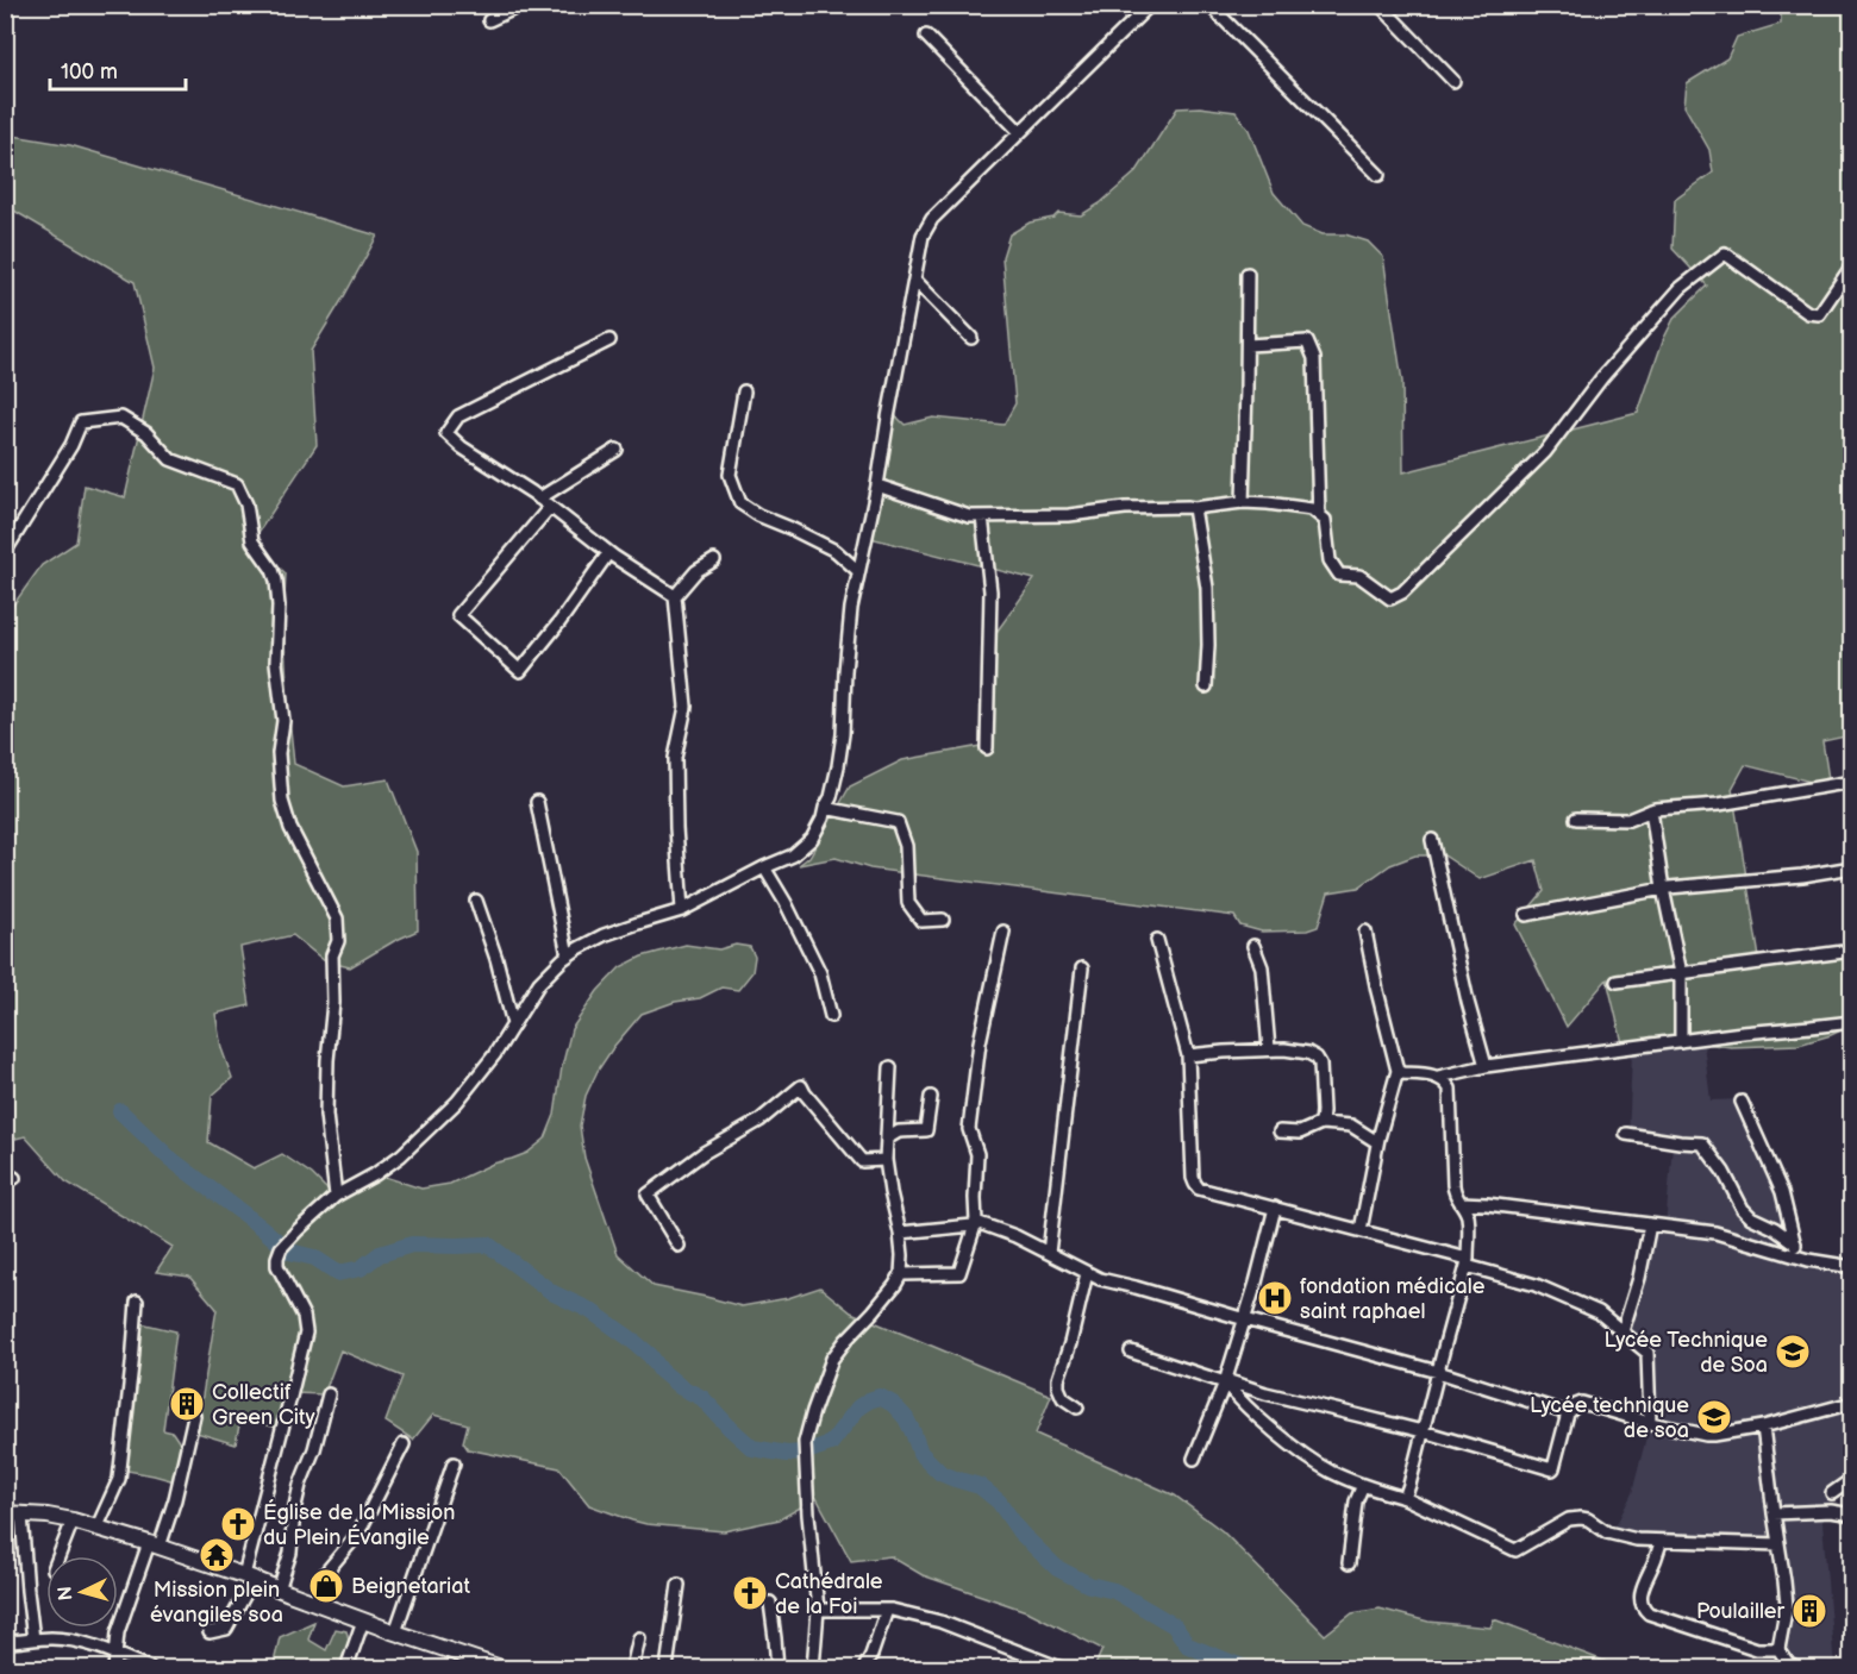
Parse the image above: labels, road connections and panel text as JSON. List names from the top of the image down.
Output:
{
  "places": {
    "hospital": ["fondation médicale saint raphael"],
    "school or university": ["Lycée Technique de Soa", "Lycée technique de soa"],
    "building": ["Collectif Green City", "Poulailler"],
    "church": ["Église de la Mission du Plein Évangile", "Cathédrale de la Foi"],
    "temple": ["Mission plein évangiles soa"],
    "shop": ["Beignetariat"]
  },
  "scale_bar": "100 m",
  "north": "left"
}
